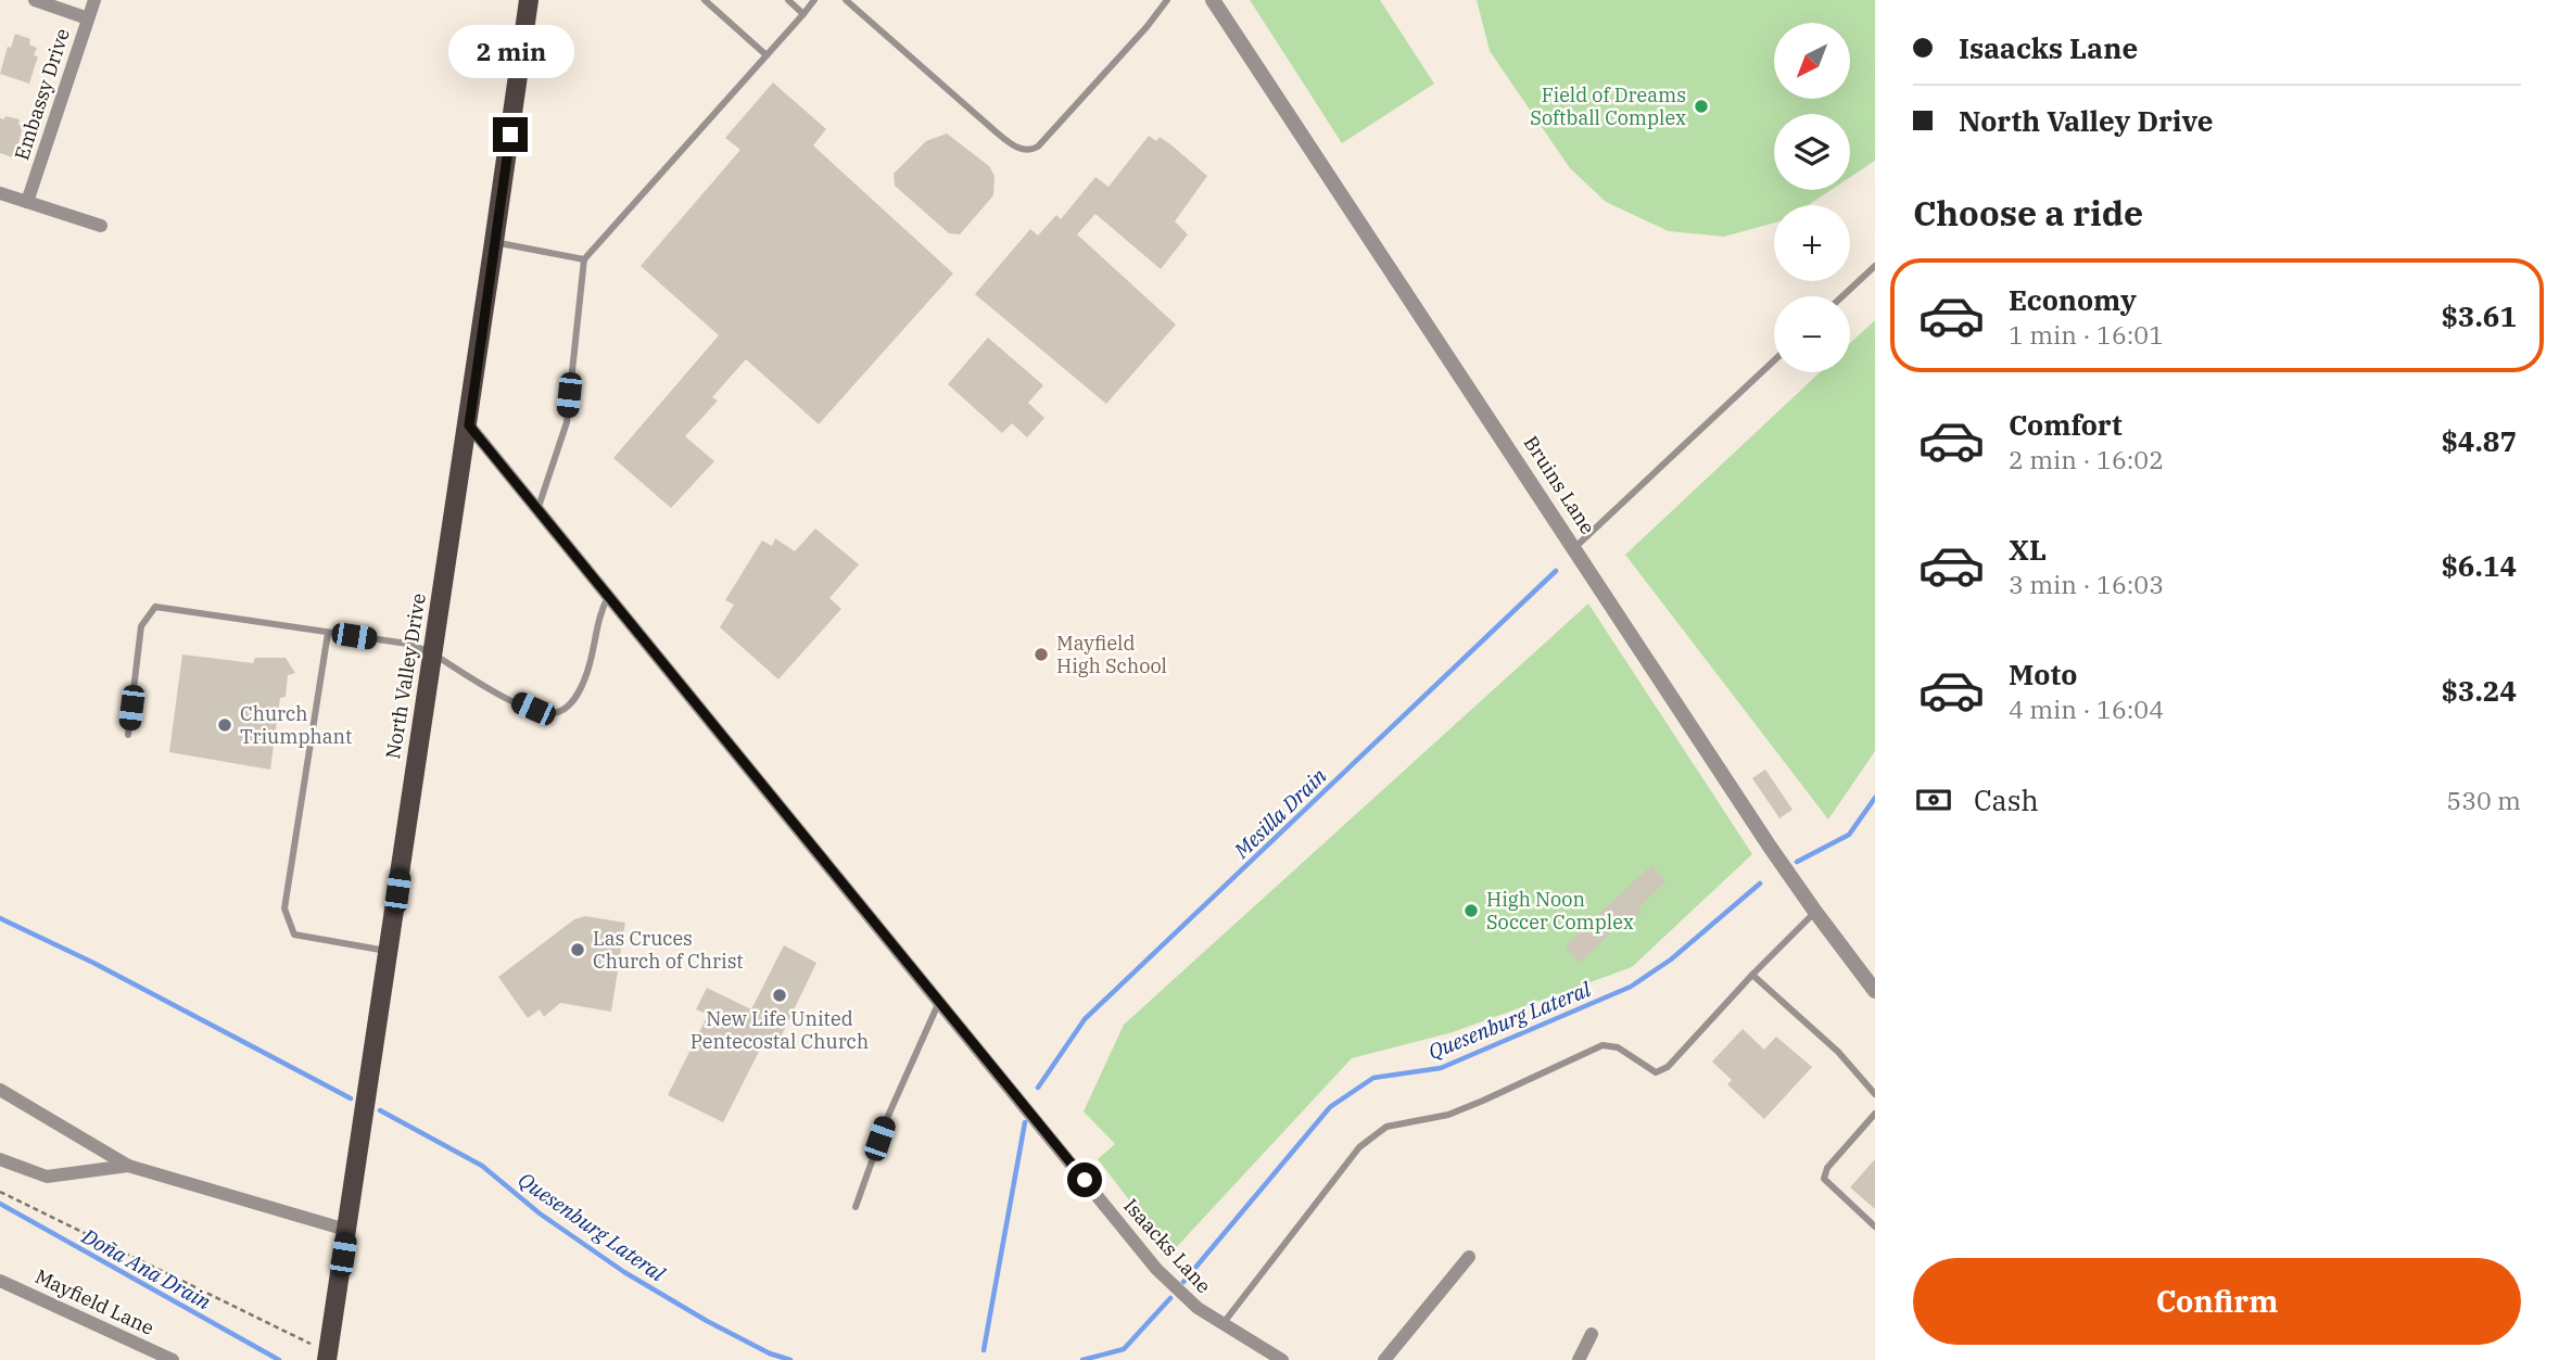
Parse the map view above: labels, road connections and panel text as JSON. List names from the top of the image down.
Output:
{
  "streets": {
    "main road": ["North Valley Drive"],
    "street": [
      "Embassy Drive",
      "Bruins Lane",
      "Isaacks Lane",
      "Mayfield Lane"
    ]
  },
  "crossings": [
    ["North Valley Drive", "Isaacks Lane"]
  ],
  "water": ["Mesilla Drain", "Quesenburg Lateral", "Doña Ana Drain"],
  "places": [
    "Field of Dreams Softball Complex",
    "Mayfield High School",
    "Church Triumphant",
    "High Noon Soccer Complex",
    "Las Cruces Church of Christ",
    "New Life United Pentecostal Church"
  ],
  "north": "bottom left",
  "page": {
    "banner": ["Isaacks Lane", "North Valley Drive"],
    "map_buttons": ["+", "−"],
    "bubble": "2 min",
    "heading": "Choose a ride",
    "list": [
      {
        "name": "Economy",
        "note": "1 min · 16:01",
        "value": "$3.61"
      },
      {
        "name": "Comfort",
        "note": "2 min · 16:02",
        "value": "$4.87"
      },
      {
        "name": "XL",
        "note": "3 min · 16:03",
        "value": "$6.14"
      },
      {
        "name": "Moto",
        "note": "4 min · 16:04",
        "value": "$3.24"
      }
    ],
    "pay": ["Cash", "530 m"],
    "buttons": "Confirm"
  }
}
